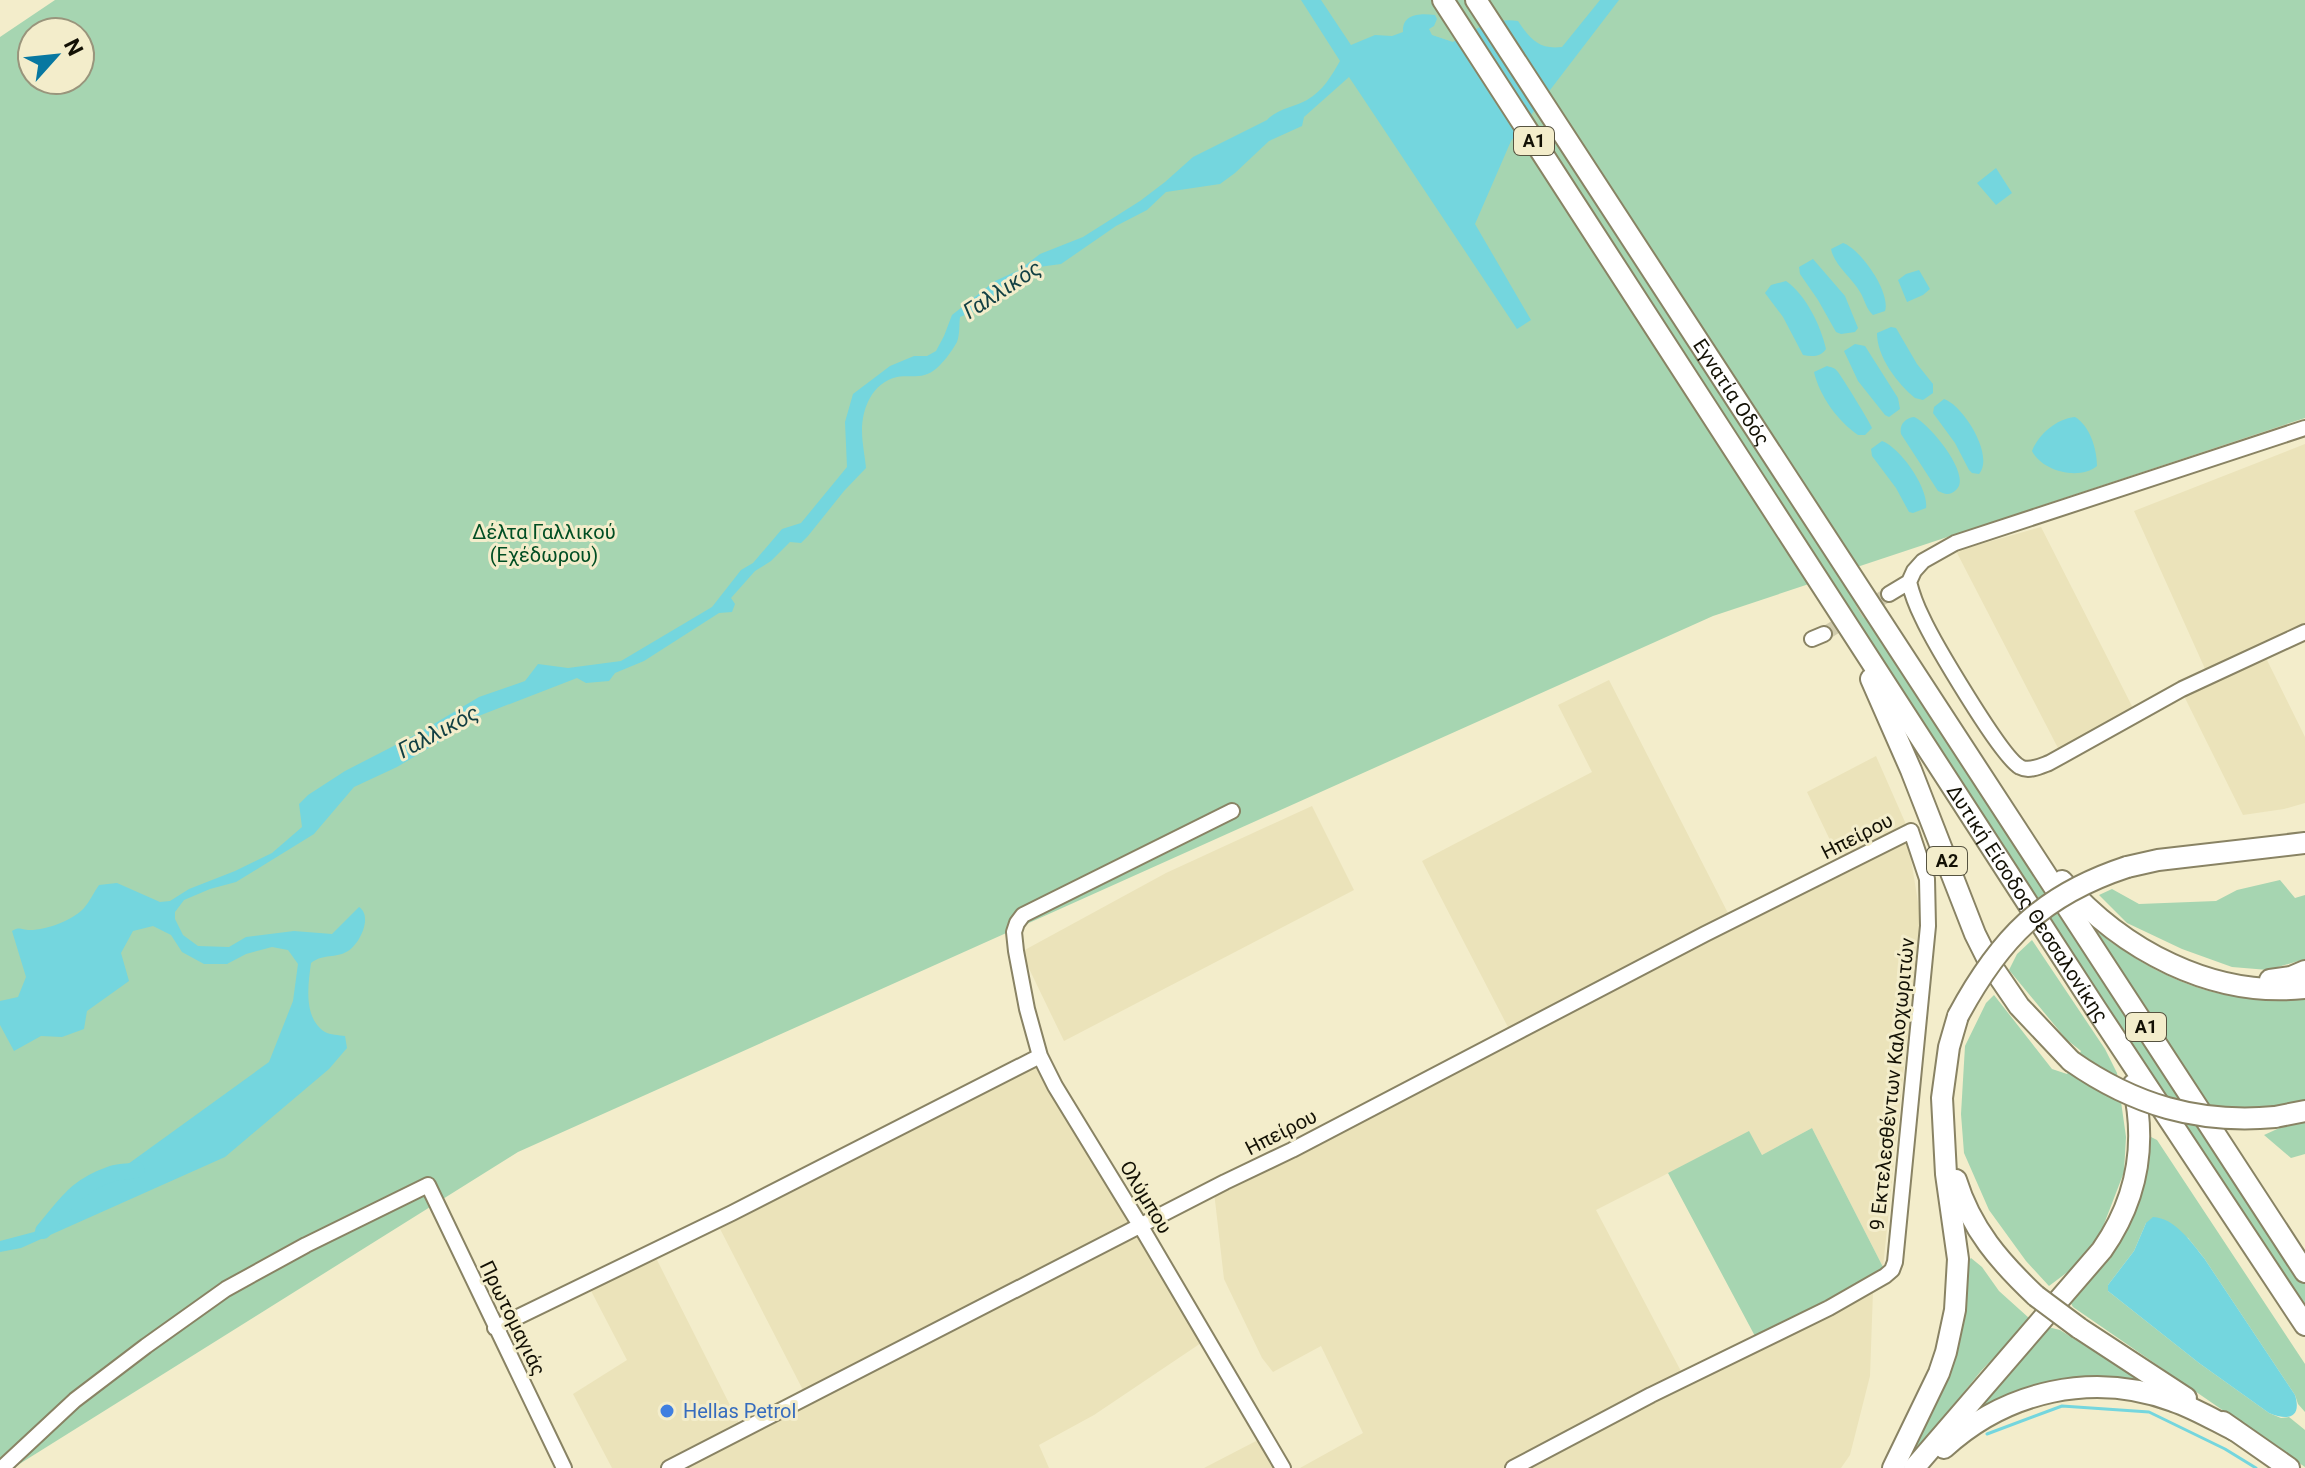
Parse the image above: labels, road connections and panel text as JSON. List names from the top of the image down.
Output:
{
  "streets": {
    "highway": [
      "Α1",
      "Εγνατία Οδός",
      "Α2",
      "Δυτική Είσοδος Θεσσαλονίκης"
    ],
    "street": [
      "Ηπείρου",
      "9 Εκτελεσθέντων Καλοχωριτών",
      "Ολύμπου",
      "Πρωτομαγιάς"
    ]
  },
  "crossings": [
    ["Εγνατία Οδός", "Α2"],
    ["Εγνατία Οδός", "Δυτική Είσοδος Θεσσαλονίκης"],
    ["Ηπείρου", "9 Εκτελεσθέντων Καλοχωριτών"],
    ["Ηπείρου", "Ολύμπου"],
    ["Α2", "Δυτική Είσοδος Θεσσαλονίκης"]
  ],
  "water": ["Γαλλικός"],
  "parks": ["Δέλτα Γαλλικού (Εχέδωρου)"],
  "places": ["Hellas Petrol"],
  "north": "top right"
}
